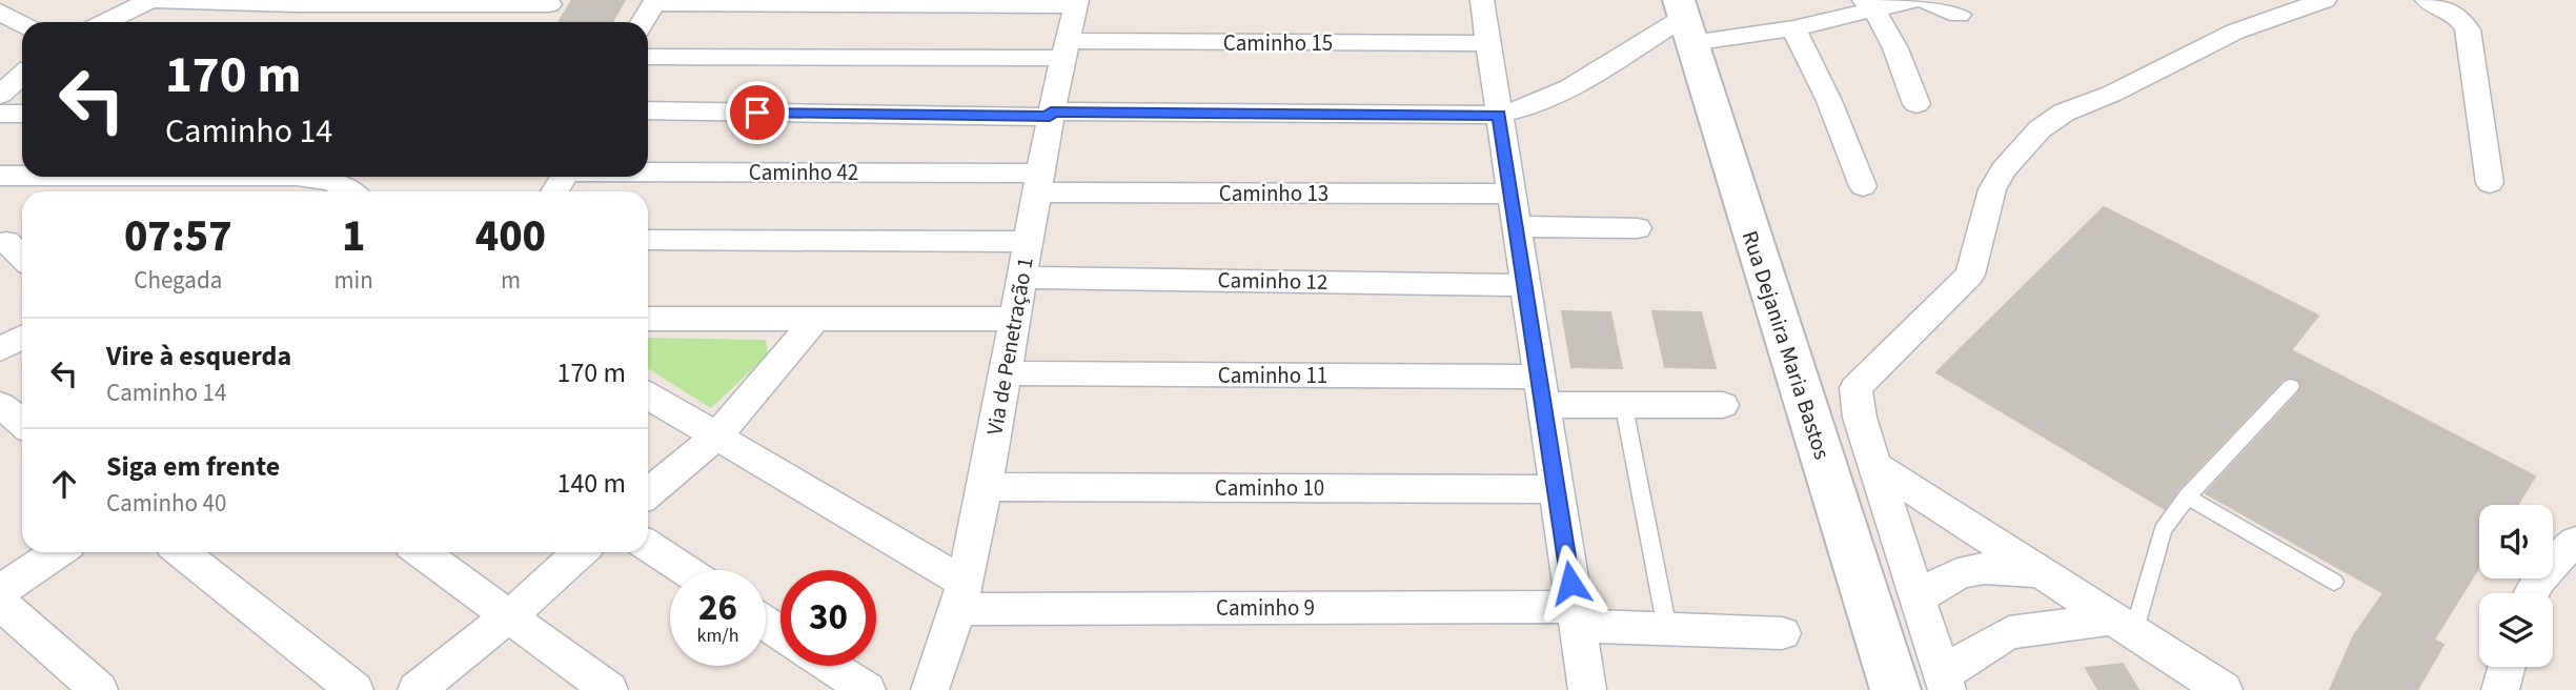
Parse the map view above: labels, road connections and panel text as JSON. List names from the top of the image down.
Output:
{
  "streets": {
    "main road": ["Rua Dejanira Maria Bastos"],
    "street": [
      "Caminho 15",
      "Caminho 42",
      "Caminho 13",
      "Caminho 12",
      "Via de Penetração 1",
      "Caminho 11",
      "Caminho 10",
      "Caminho 9"
    ]
  },
  "crossings": [
    ["Caminho 15", "Via de Penetração 1"],
    ["Caminho 42", "Caminho 13"],
    ["Caminho 42", "Via de Penetração 1"],
    ["Caminho 13", "Via de Penetração 1"],
    ["Caminho 12", "Via de Penetração 1"],
    ["Via de Penetração 1", "Caminho 11"],
    ["Via de Penetração 1", "Caminho 10"],
    ["Via de Penetração 1", "Caminho 9"]
  ],
  "page": {
    "turn": ["170 m", "Caminho 14"],
    "eta": [
      "07:57",
      "Chegada",
      "1",
      "min",
      "400",
      "m"
    ],
    "list": [
      {
        "name": "Vire à esquerda",
        "note": "Caminho 14",
        "value": "170 m"
      },
      {
        "name": "Siga em frente",
        "note": "Caminho 40",
        "value": "140 m"
      }
    ],
    "speed": "26 km/h",
    "limit": "30"
  }
}
